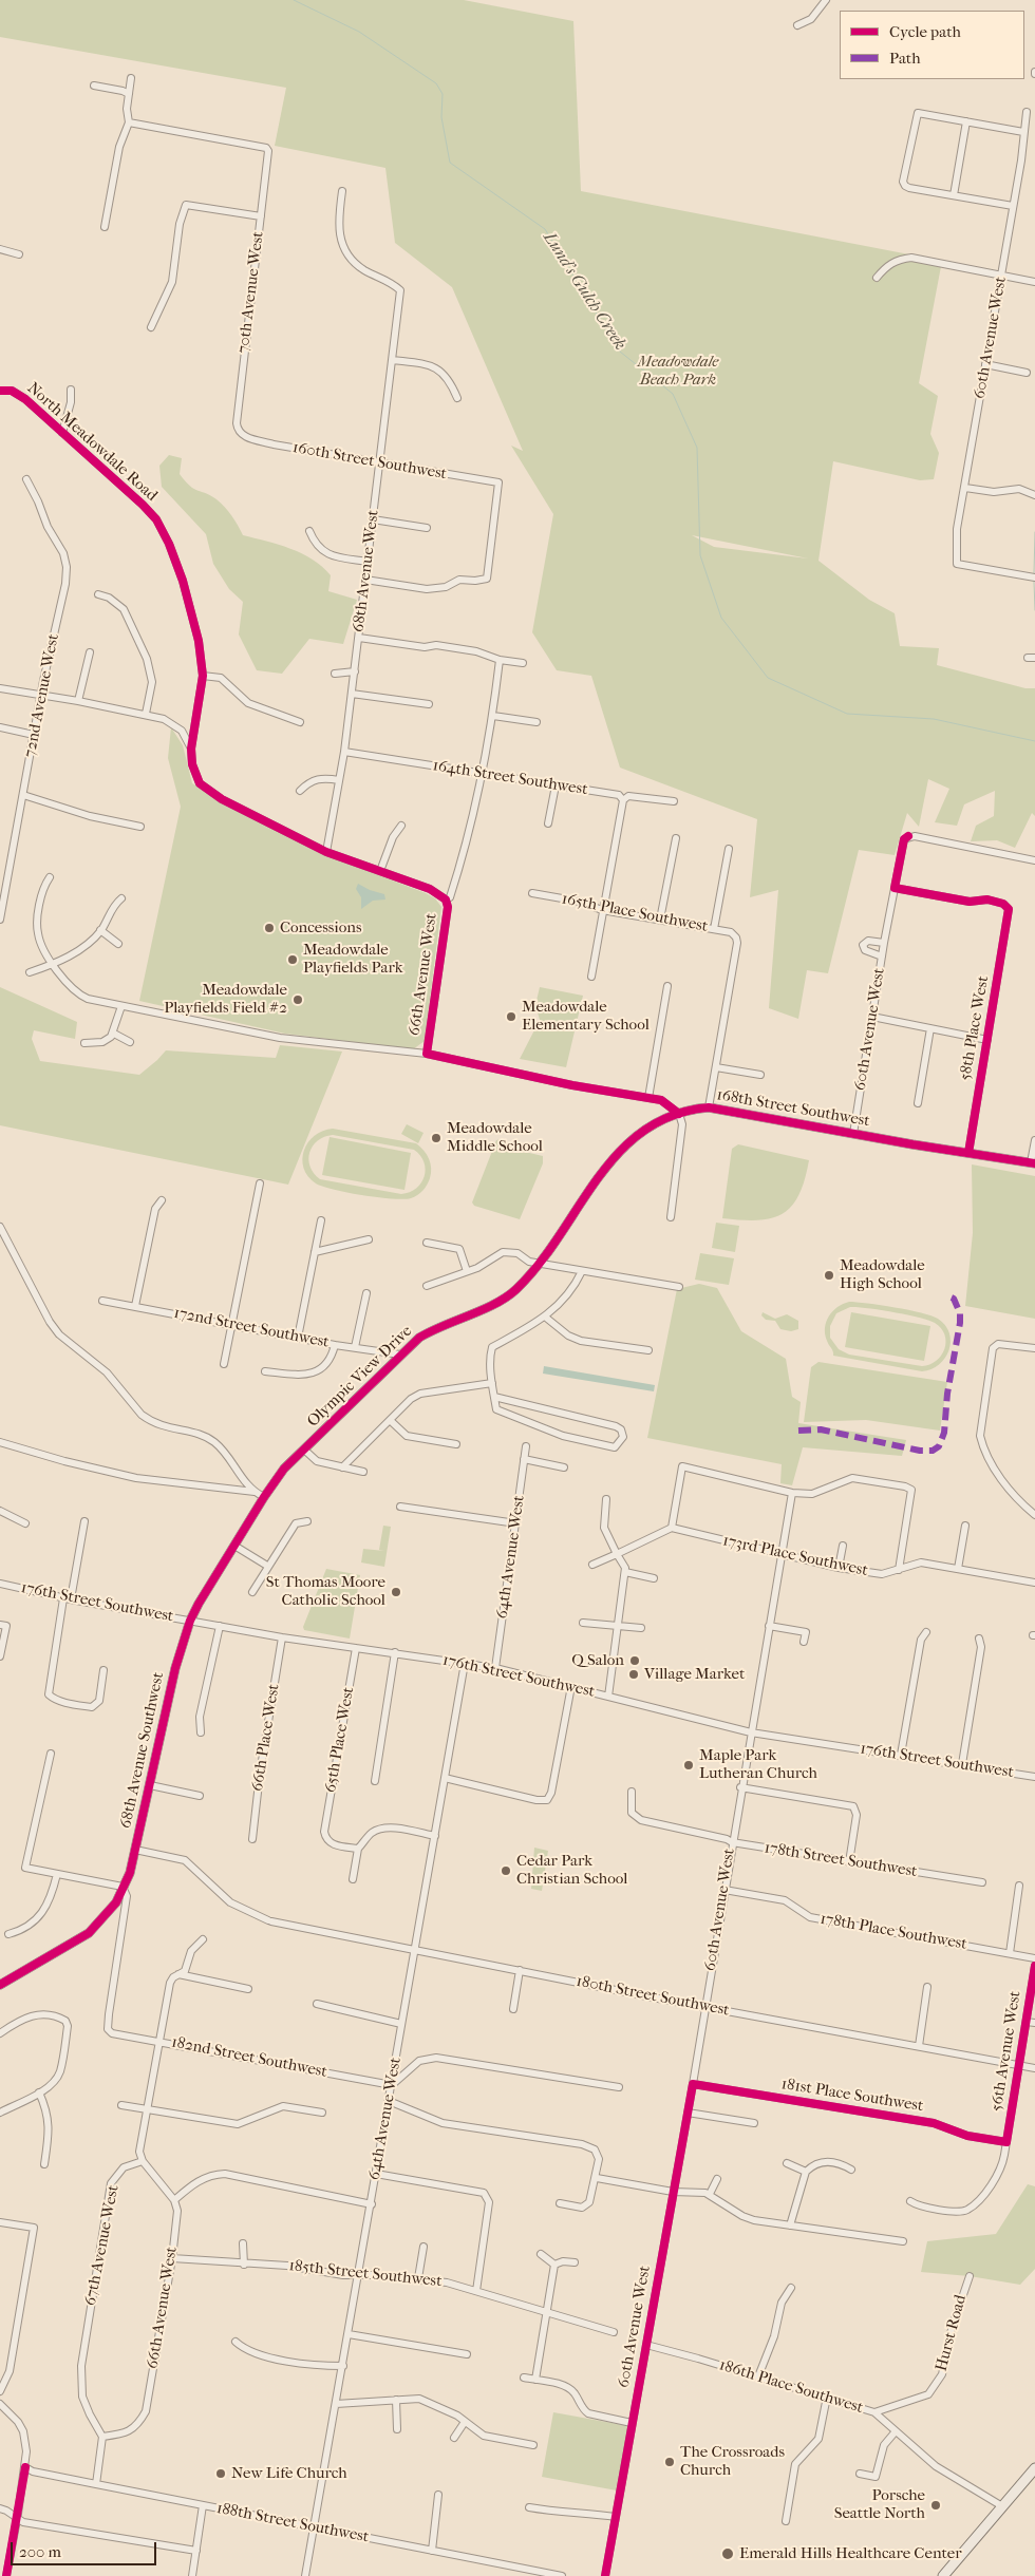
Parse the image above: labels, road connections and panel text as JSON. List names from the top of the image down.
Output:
{
  "streets": {
    "main road": ["168th Street Southwest", "Olympic View Drive", "68th Avenue Southwest"],
    "street": [
      "70th Avenue West",
      "60th Avenue West",
      "North Meadowdale Road",
      "160th Street Southwest",
      "68th Avenue West",
      "72nd Avenue West",
      "164th Street Southwest",
      "165th Place Southwest",
      "66th Avenue West",
      "58th Place West",
      "172nd Street Southwest",
      "173rd Place Southwest",
      "64th Avenue West",
      "176th Street Southwest",
      "66th Place West",
      "65th Place West",
      "178th Street Southwest",
      "178th Place Southwest",
      "180th Street Southwest",
      "56th Avenue West",
      "182nd Street Southwest",
      "181st Place Southwest",
      "67th Avenue West",
      "185th Street Southwest",
      "Hurst Road",
      "186th Place Southwest",
      "188th Street Southwest"
    ]
  },
  "crossings": [
    ["70th Avenue West", "160th Street Southwest"],
    ["60th Avenue West", "58th Place West"],
    ["60th Avenue West", "168th Street Southwest"],
    ["60th Avenue West", "173rd Place Southwest"],
    ["60th Avenue West", "176th Street Southwest"],
    ["60th Avenue West", "178th Street Southwest"],
    ["60th Avenue West", "178th Place Southwest"],
    ["60th Avenue West", "180th Street Southwest"],
    ["60th Avenue West", "181st Place Southwest"],
    ["60th Avenue West", "186th Place Southwest"],
    ["North Meadowdale Road", "68th Avenue West"],
    ["North Meadowdale Road", "66th Avenue West"],
    ["160th Street Southwest", "68th Avenue West"],
    ["68th Avenue West", "164th Street Southwest"],
    ["164th Street Southwest", "66th Avenue West"],
    ["66th Avenue West", "67th Avenue West"],
    ["66th Avenue West", "185th Street Southwest"],
    ["58th Place West", "168th Street Southwest"],
    ["168th Street Southwest", "Olympic View Drive"],
    ["172nd Street Southwest", "Olympic View Drive"],
    ["Olympic View Drive", "176th Street Southwest"],
    ["Olympic View Drive", "68th Avenue Southwest"],
    ["64th Avenue West", "176th Street Southwest"],
    ["64th Avenue West", "180th Street Southwest"],
    ["64th Avenue West", "182nd Street Southwest"],
    ["64th Avenue West", "185th Street Southwest"],
    ["64th Avenue West", "188th Street Southwest"],
    ["176th Street Southwest", "66th Place West"],
    ["176th Street Southwest", "65th Place West"],
    ["176th Street Southwest", "68th Avenue Southwest"],
    ["68th Avenue Southwest", "180th Street Southwest"],
    ["68th Avenue Southwest", "182nd Street Southwest"],
    ["180th Street Southwest", "56th Avenue West"],
    ["56th Avenue West", "181st Place Southwest"],
    ["Hurst Road", "186th Place Southwest"]
  ],
  "water": ["Lund's Gulch Creek"],
  "parks": ["Meadowdale Beach Park"],
  "places": [
    "Concessions",
    "Meadowdale Playfields Park",
    "Meadowdale Playfields Field #2",
    "Meadowdale Elementary School",
    "Meadowdale Middle School",
    "Meadowdale High School",
    "St Thomas Moore Catholic School",
    "Q Salon",
    "Village Market",
    "Maple Park Lutheran Church",
    "Cedar Park Christian School",
    "The Crossroads Church",
    "New Life Church",
    "Porsche Seattle North",
    "Emerald Hills Healthcare Center"
  ],
  "legend": ["Cycle path", "Path"],
  "scale_bar": "200 m"
}
